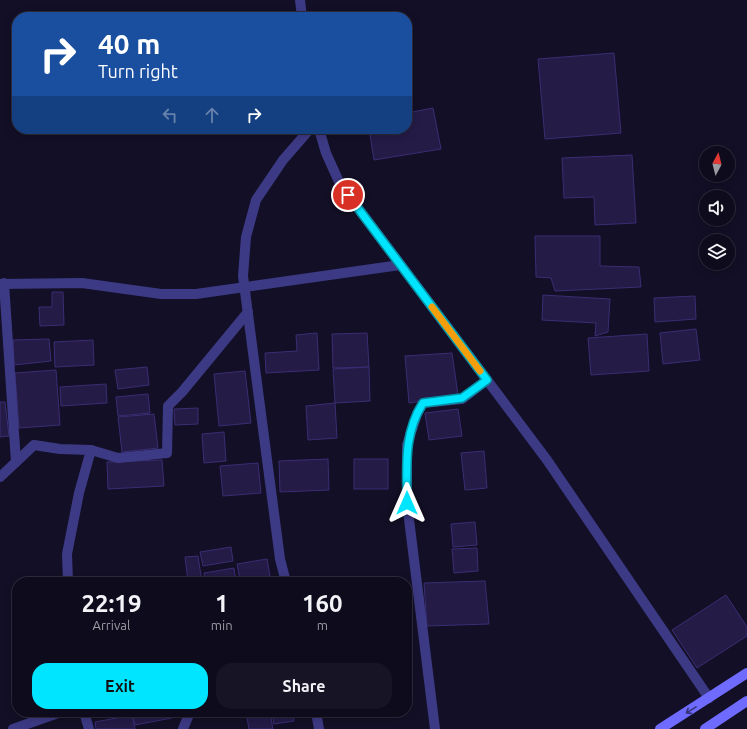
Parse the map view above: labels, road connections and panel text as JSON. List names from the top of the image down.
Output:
{
  "north": "top",
  "page": {
    "turn": ["40 m", "Turn right"],
    "eta": [
      "22:19",
      "Arrival",
      "1",
      "min",
      "160",
      "m"
    ],
    "buttons": ["Exit", "Share"]
  }
}
